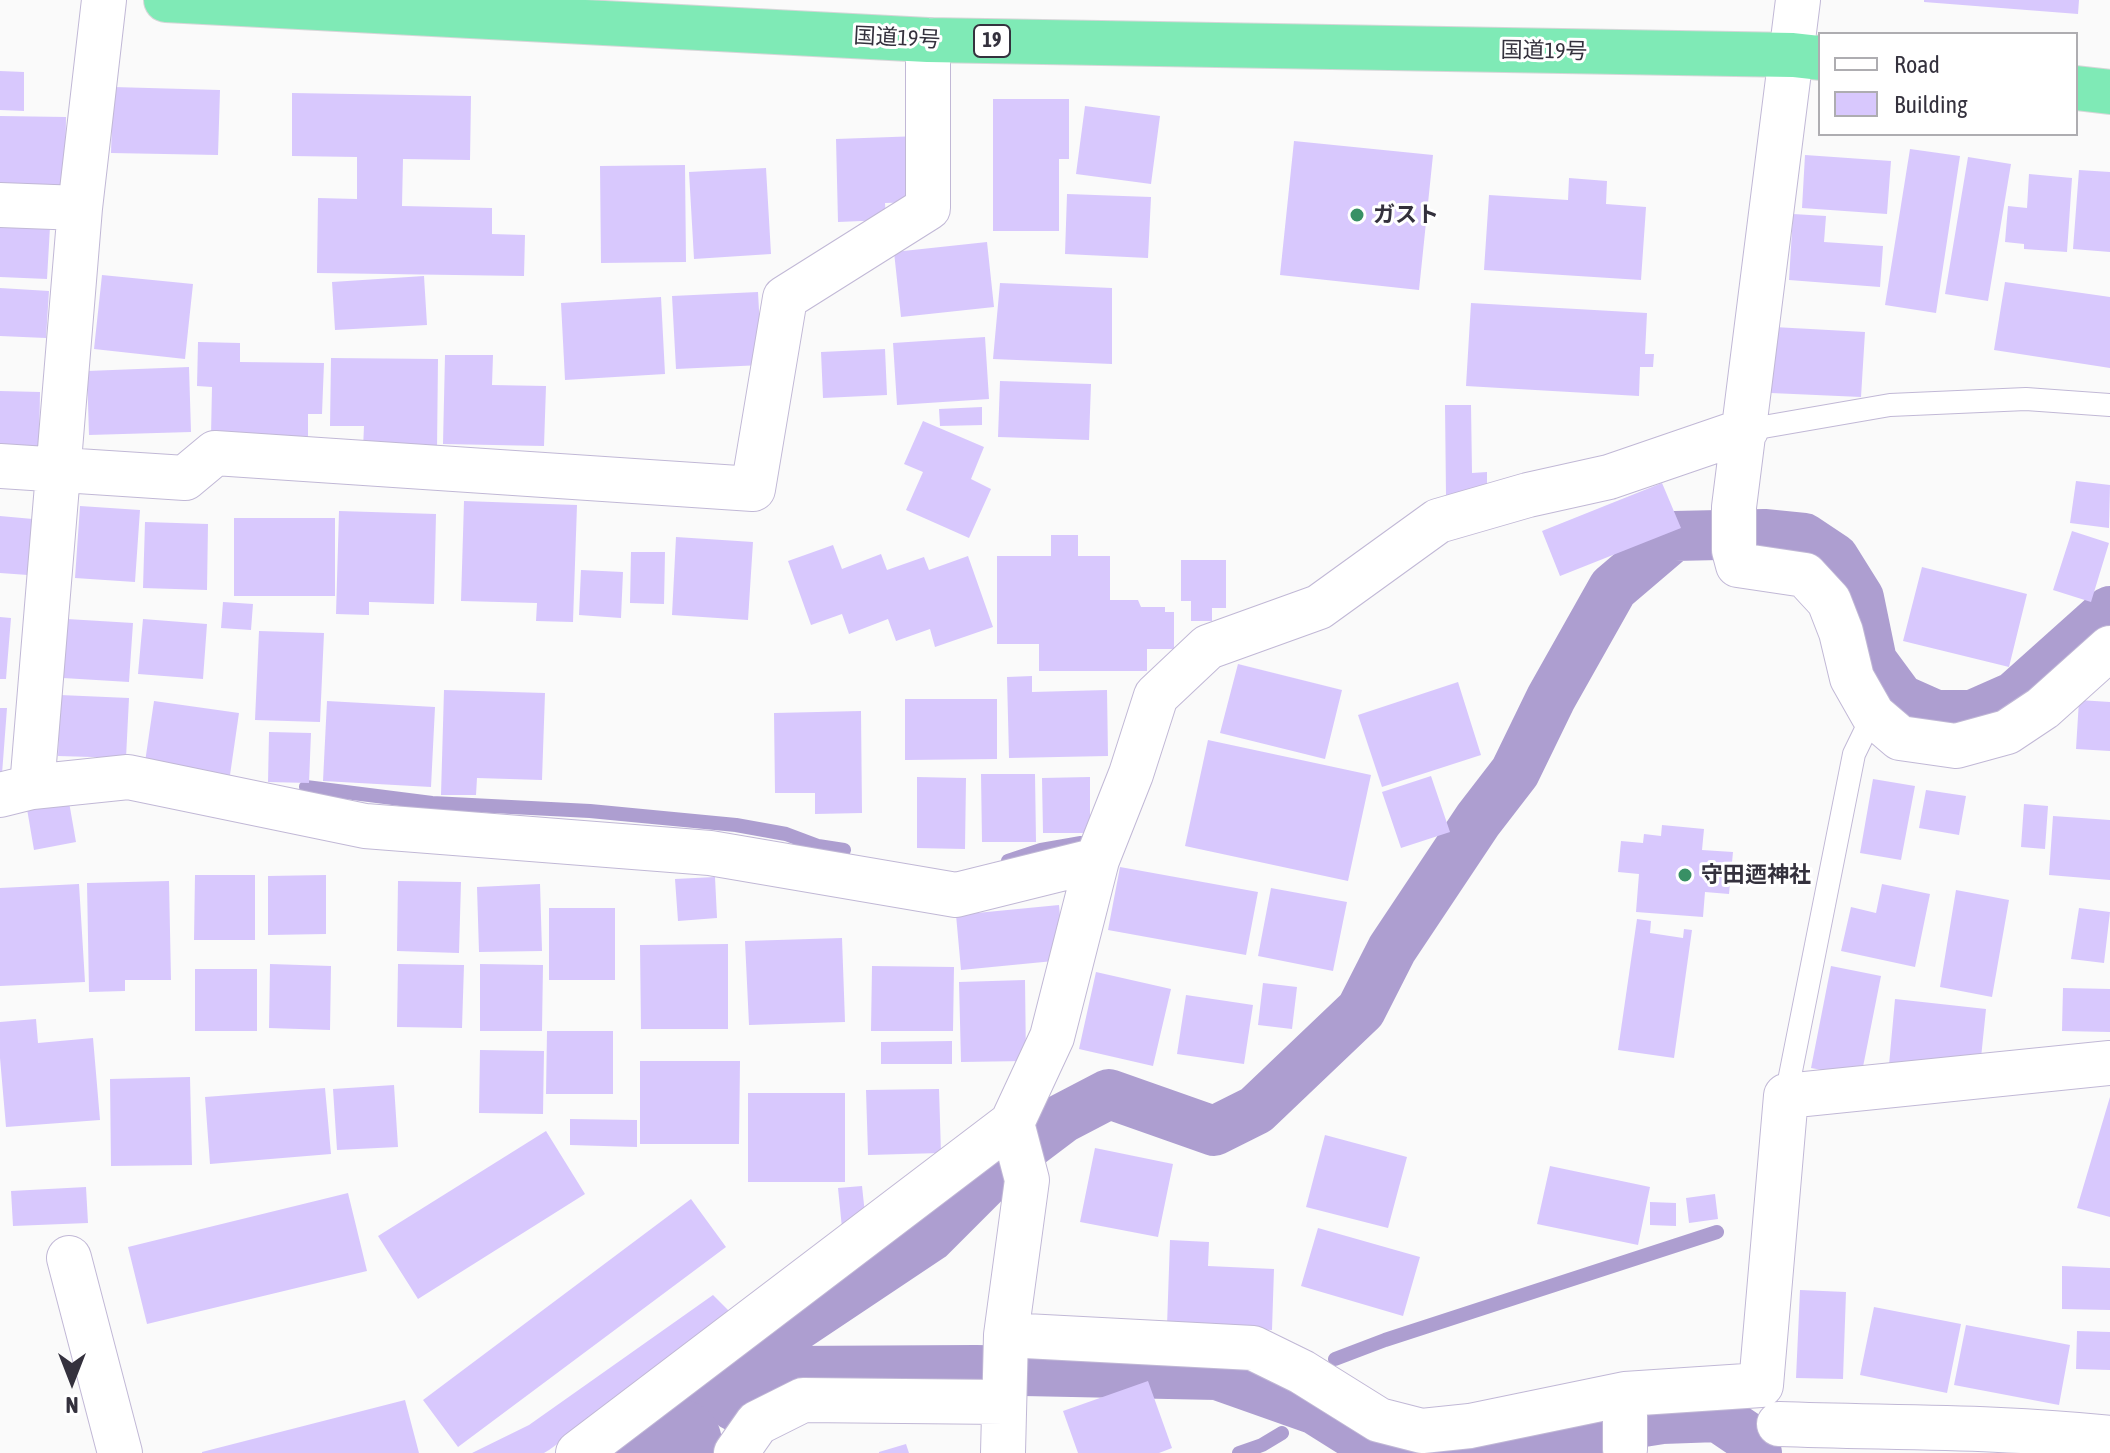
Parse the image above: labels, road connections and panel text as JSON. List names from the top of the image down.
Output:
{
  "streets": {
    "highway": ["国道19号", "19"]
  },
  "places": ["ガスト", "守田迺神社"],
  "legend": ["Road", "Building"],
  "north": "bottom"
}
